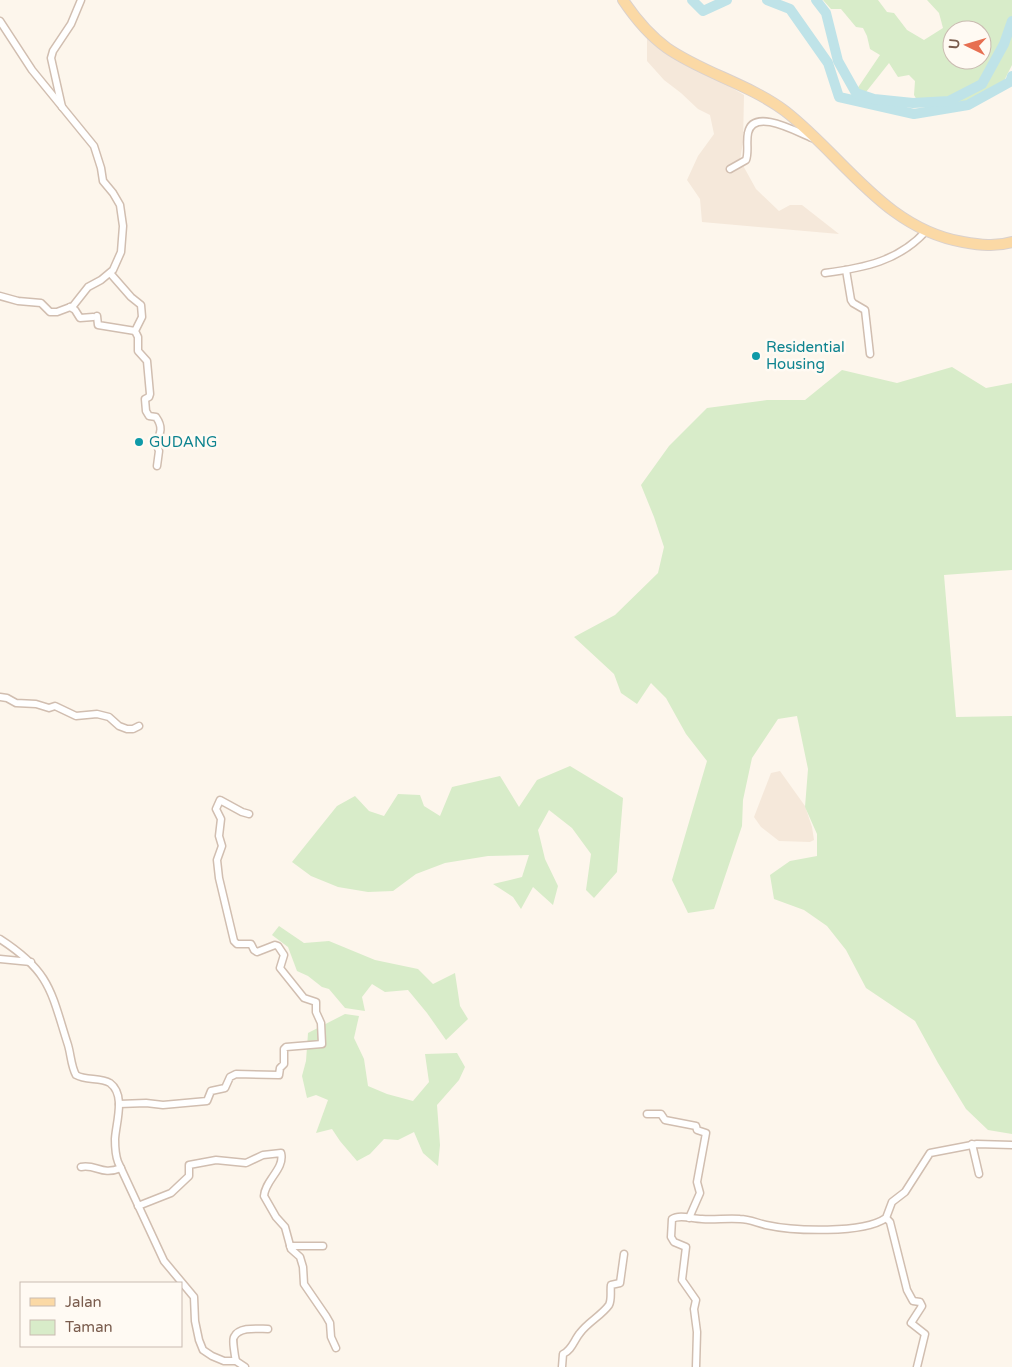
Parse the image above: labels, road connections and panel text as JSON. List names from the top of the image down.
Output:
{
  "places": ["Residential Housing", "GUDANG"],
  "legend": ["Jalan", "Taman"],
  "north": "left"
}
